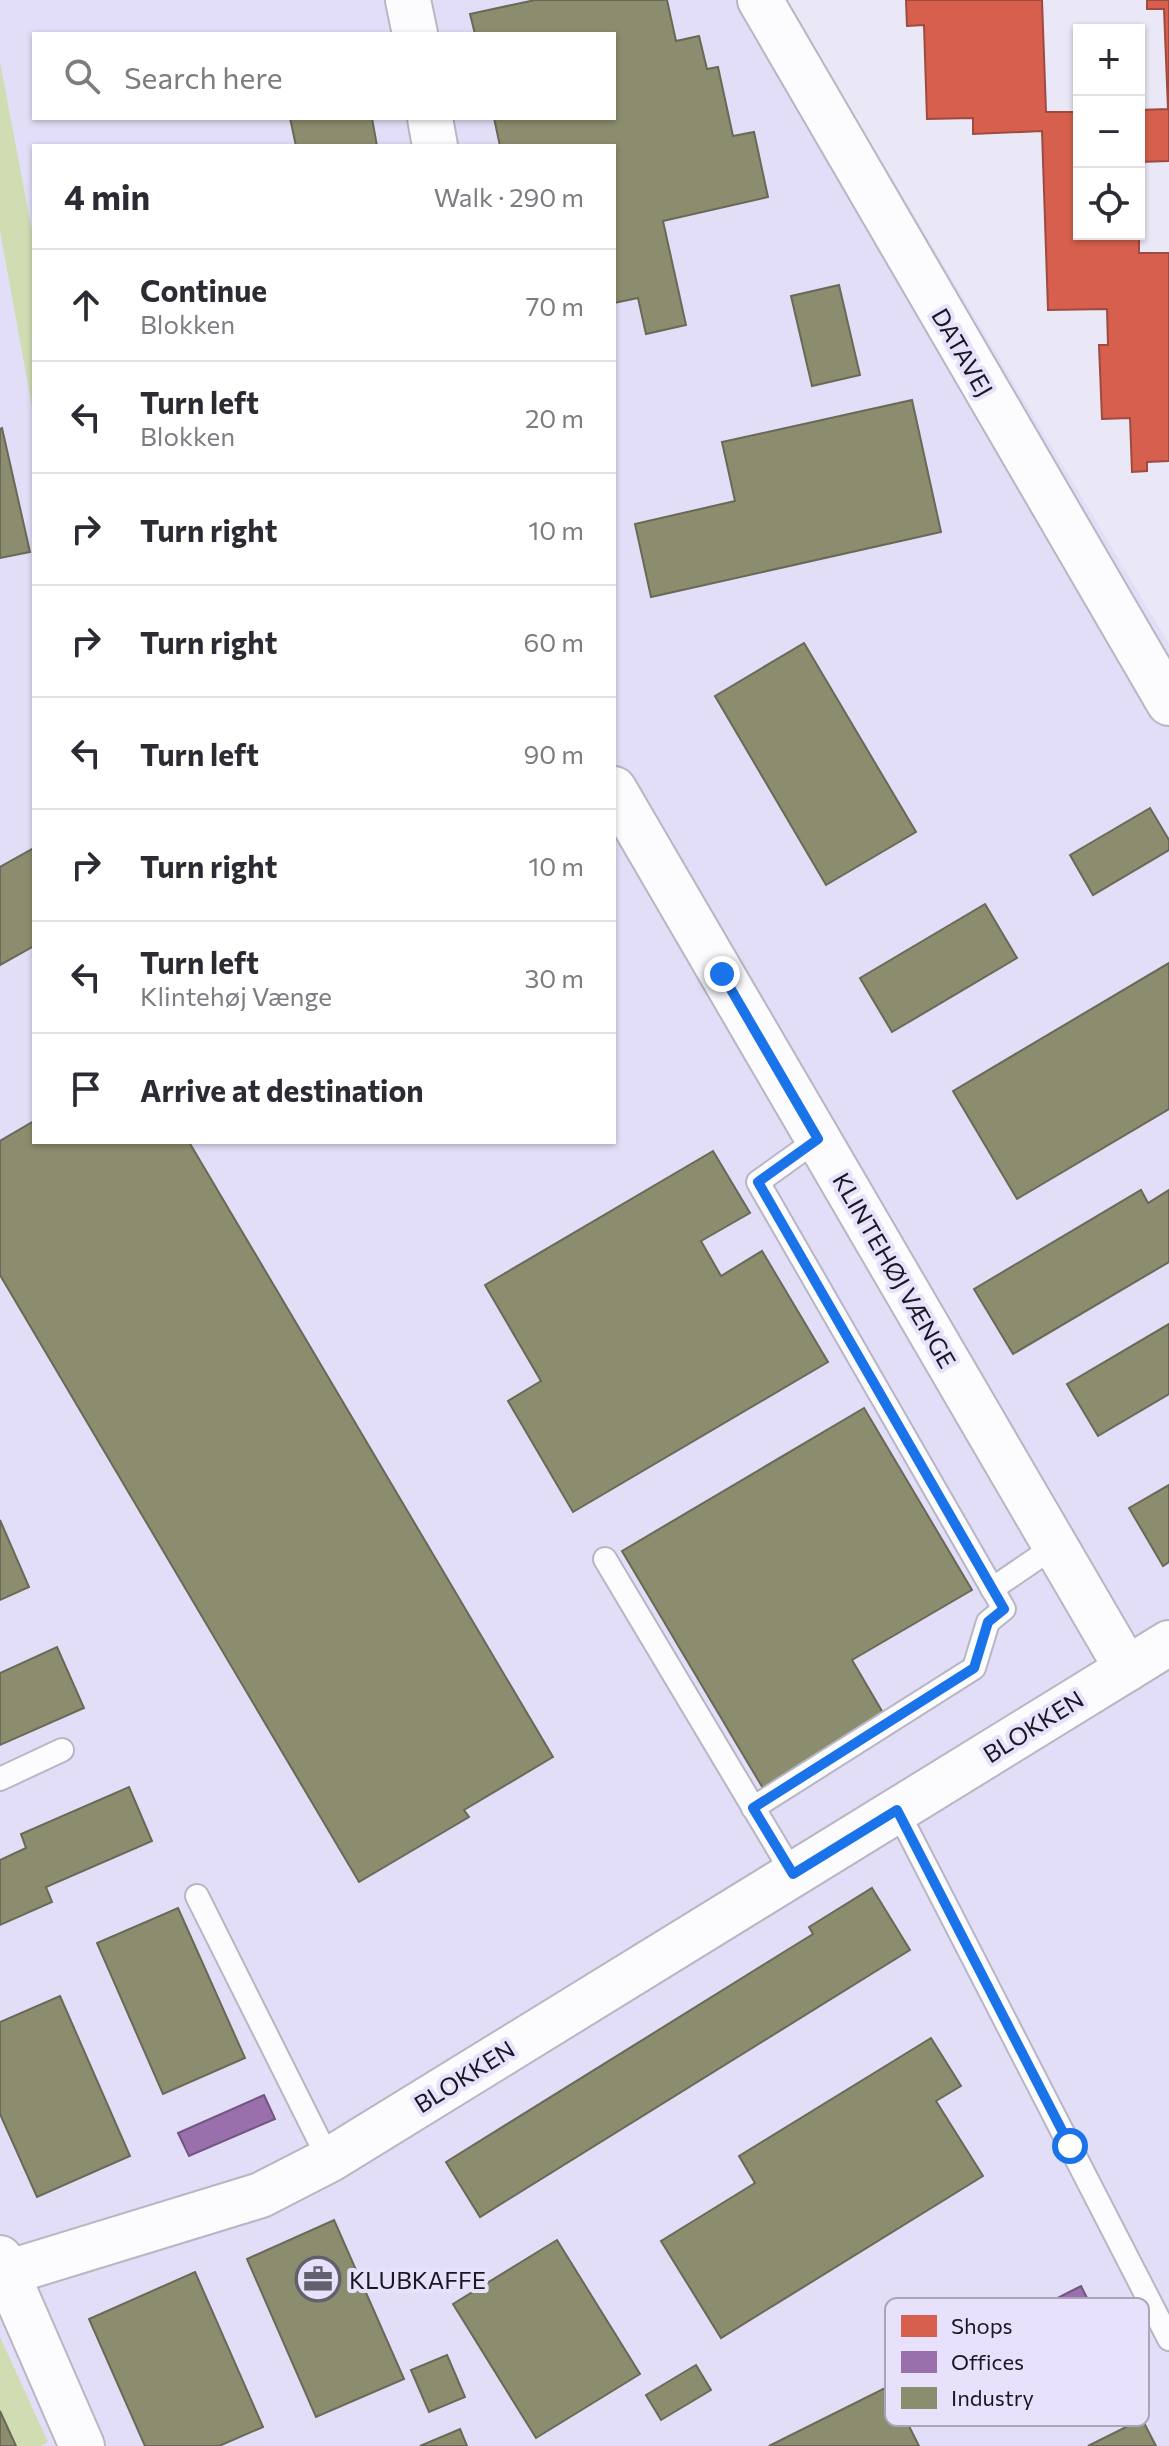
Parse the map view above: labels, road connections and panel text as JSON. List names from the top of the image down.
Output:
{
  "streets": {
    "street": ["DATAVEJ", "KLINTEHØJ VÆNGE", "BLOKKEN"]
  },
  "crossings": [
    ["KLINTEHØJ VÆNGE", "BLOKKEN"]
  ],
  "places": {
    "office": ["KLUBKAFFE"]
  },
  "legend": ["Shops", "Offices", "Industry"],
  "page": {
    "map_buttons": ["+", "−"],
    "search": "Search here",
    "heading": ["4 min", "Walk · 290 m"],
    "list": [
      ["Continue", "Blokken", "70 m"],
      ["Turn left", "Blokken", "20 m"],
      ["Turn right", "10 m"],
      ["Turn right", "60 m"],
      ["Turn left", "90 m"],
      ["Turn right", "10 m"],
      ["Turn left", "Klintehøj Vænge", "30 m"],
      "Arrive at destination"
    ]
  }
}
